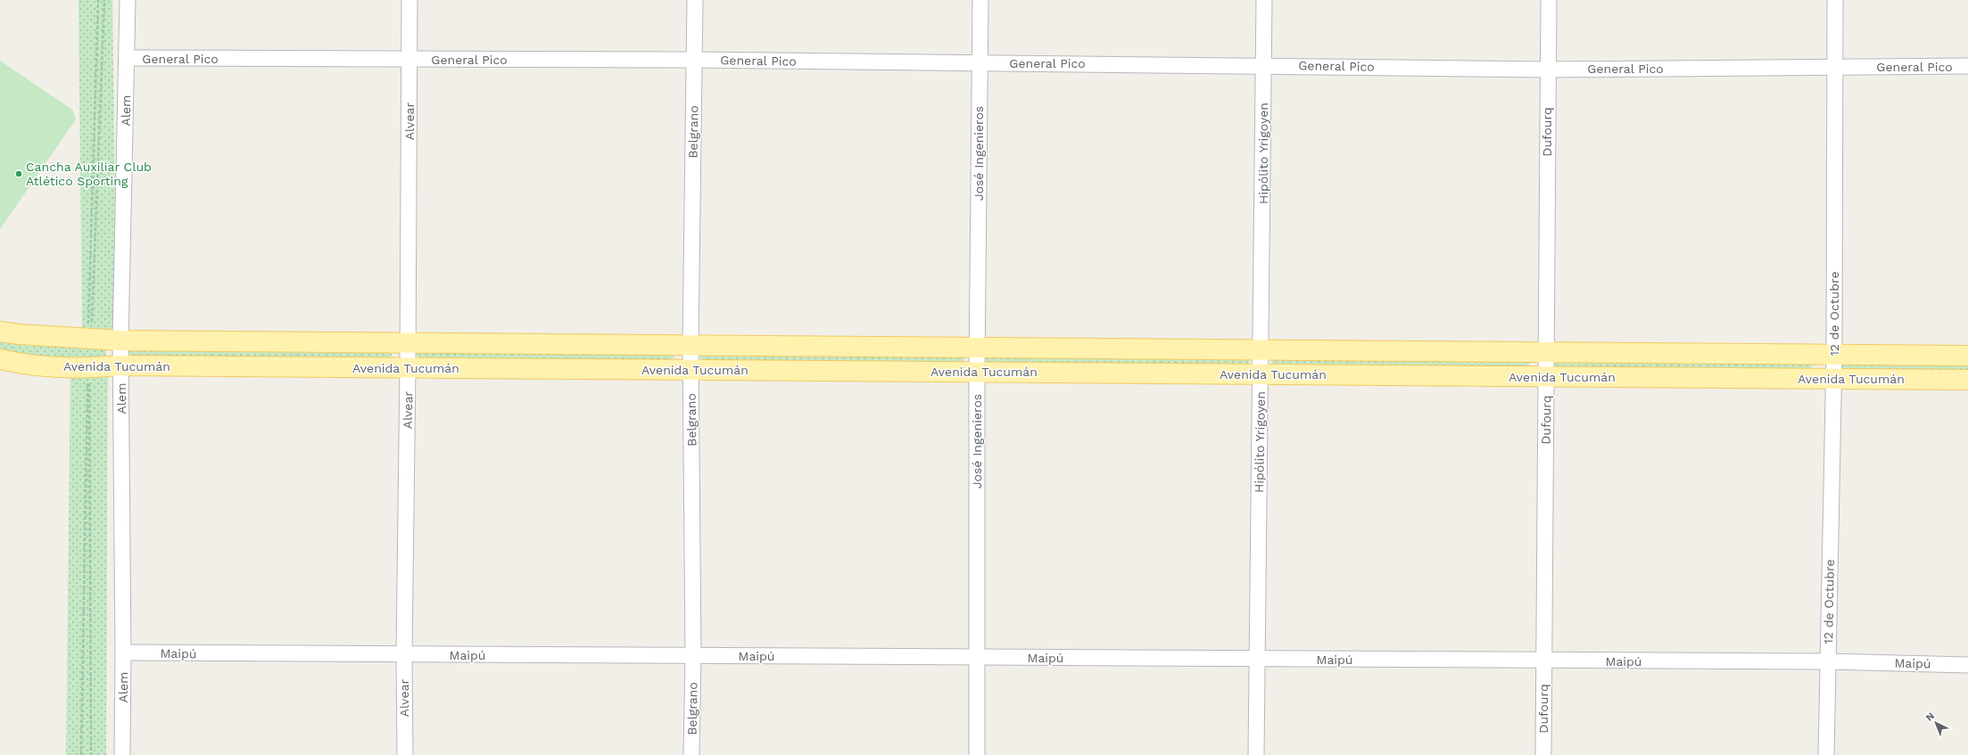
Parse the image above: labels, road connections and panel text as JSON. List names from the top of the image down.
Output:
{
  "streets": {
    "main road": ["Avenida Tucumán"],
    "street": [
      "General Pico",
      "Alem",
      "Alvear",
      "Belgrano",
      "Dufourq",
      "José Ingenieros",
      "Hipólito Yrigoyen",
      "12 de Octubre",
      "Maipú"
    ]
  },
  "crossings": [
    ["General Pico", "Alem"],
    ["General Pico", "Alvear"],
    ["General Pico", "Belgrano"],
    ["General Pico", "Dufourq"],
    ["General Pico", "José Ingenieros"],
    ["General Pico", "Hipólito Yrigoyen"],
    ["General Pico", "12 de Octubre"],
    ["Alem", "Avenida Tucumán"],
    ["Alem", "Maipú"],
    ["Alvear", "Avenida Tucumán"],
    ["Alvear", "Maipú"],
    ["Belgrano", "Avenida Tucumán"],
    ["Belgrano", "Maipú"],
    ["Dufourq", "Avenida Tucumán"],
    ["Dufourq", "Maipú"],
    ["José Ingenieros", "Avenida Tucumán"],
    ["José Ingenieros", "Maipú"],
    ["Hipólito Yrigoyen", "Avenida Tucumán"],
    ["Hipólito Yrigoyen", "Maipú"],
    ["12 de Octubre", "Avenida Tucumán"],
    ["12 de Octubre", "Maipú"]
  ],
  "places": ["Cancha Auxiliar Club Atlético Sporting"],
  "north": "top left"
}
